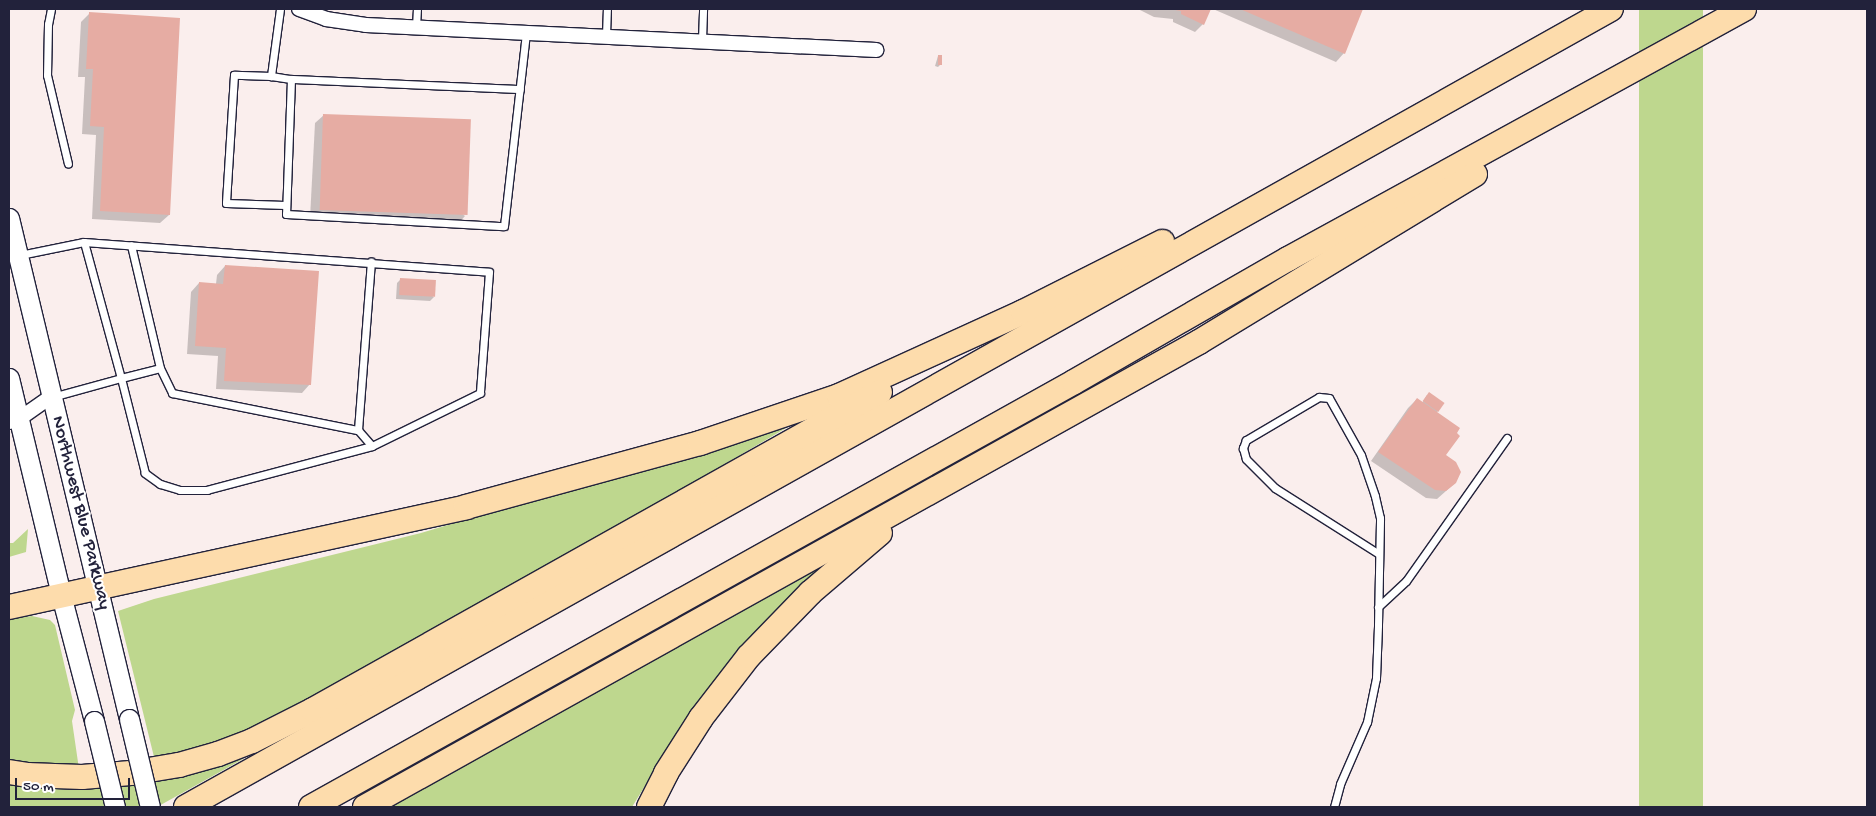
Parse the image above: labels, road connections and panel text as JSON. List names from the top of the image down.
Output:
{
  "streets": {
    "street": ["Northwest Blue Parkway"]
  },
  "scale_bar": "50 m"
}
